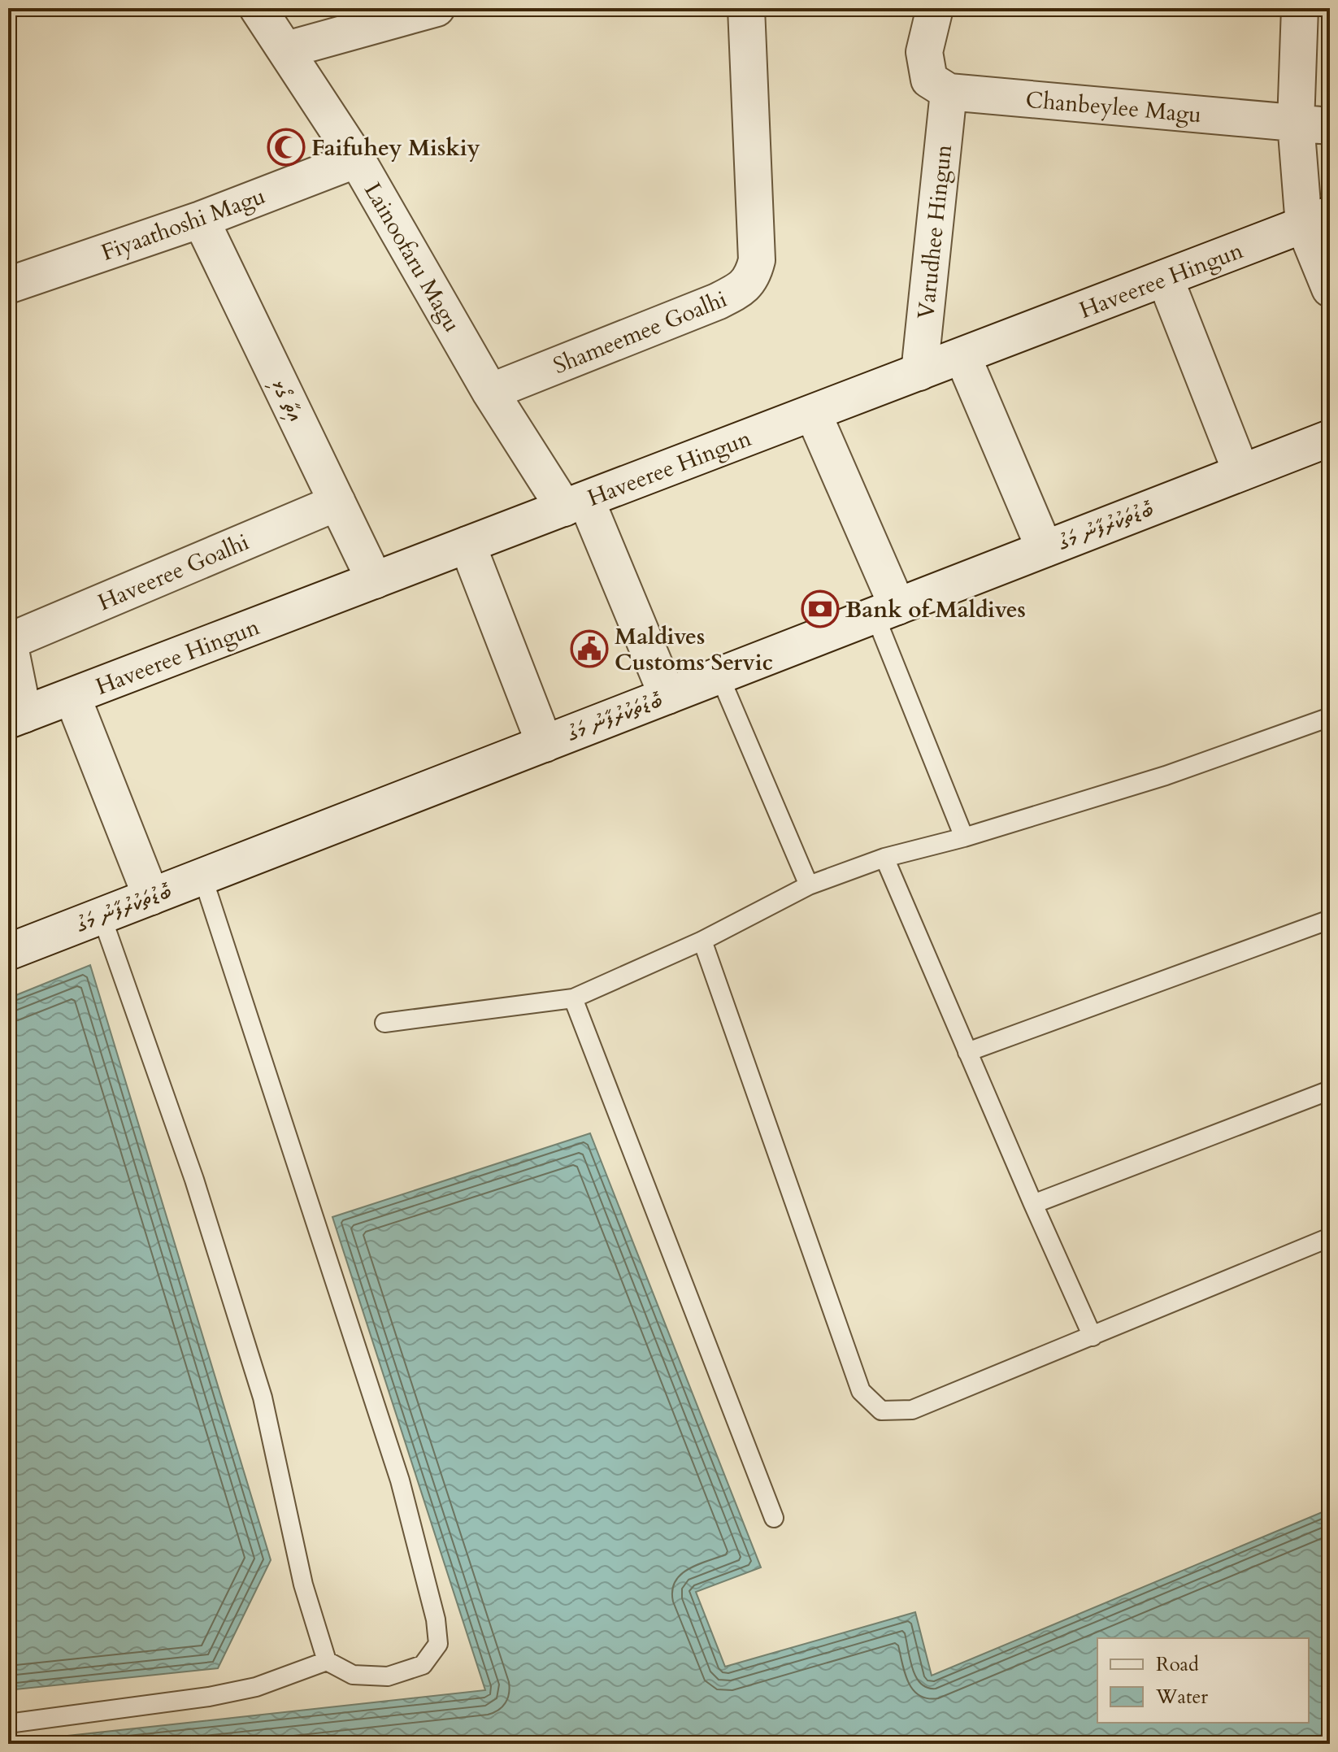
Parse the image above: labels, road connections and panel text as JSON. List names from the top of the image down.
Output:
{
  "streets": {
    "street": [
      "Chanbeylee Magu",
      "Fiyaathoshi Magu",
      "Varudhee Hingun",
      "Lainoofaru Magu",
      "Haveeree Hingun",
      "Shameemee Goalhi",
      "އިތާ ގޯޅި",
      "ބޮޑުތަކުރުފާނު މަގު",
      "Haveeree Goalhi"
    ]
  },
  "crossings": [
    ["Chanbeylee Magu", "Varudhee Hingun"],
    ["Fiyaathoshi Magu", "Lainoofaru Magu"],
    ["Fiyaathoshi Magu", "އިތާ ގޯޅި"],
    ["Varudhee Hingun", "Haveeree Hingun"],
    ["Lainoofaru Magu", "Haveeree Hingun"],
    ["Lainoofaru Magu", "Shameemee Goalhi"],
    ["Lainoofaru Magu", "ބޮޑުތަކުރުފާނު މަގު"],
    ["Haveeree Hingun", "އިތާ ގޯޅި"],
    ["އިތާ ގޯޅި", "Haveeree Goalhi"]
  ],
  "places": {
    "mosque": ["Faifuhey Miskiy"],
    "bank": ["Bank of Maldives"],
    "public building": ["Maldives Customs Servic"]
  },
  "legend": ["Road", "Water"]
}
